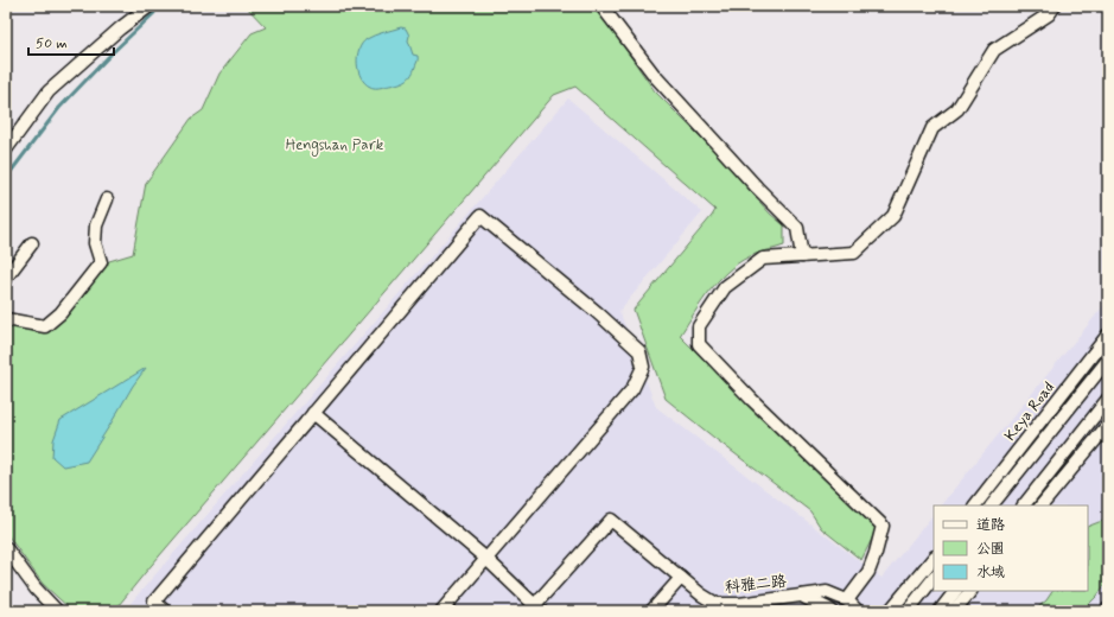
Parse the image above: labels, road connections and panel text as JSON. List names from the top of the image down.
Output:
{
  "streets": {
    "street": ["Keya Road", "科雅二路"]
  },
  "parks": ["Hengshan Park"],
  "legend": ["道路", "公園", "水域"],
  "scale_bar": "50 m"
}
